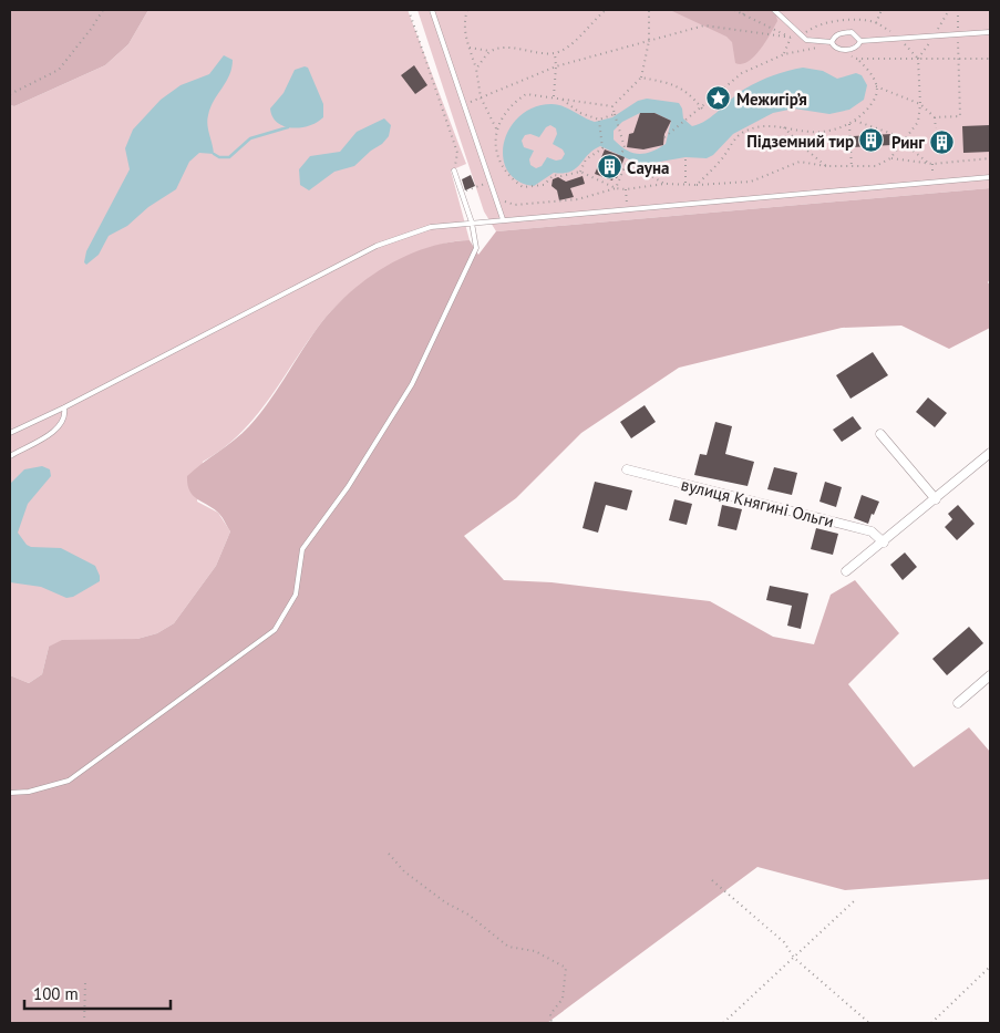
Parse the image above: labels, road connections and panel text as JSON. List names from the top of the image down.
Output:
{
  "streets": {
    "street": ["вулиця Княгині Ольги"]
  },
  "places": {
    "place": ["Межигір’я"],
    "building": ["Підземний тир", "Ринг", "Сауна"]
  },
  "scale_bar": "100 m"
}
